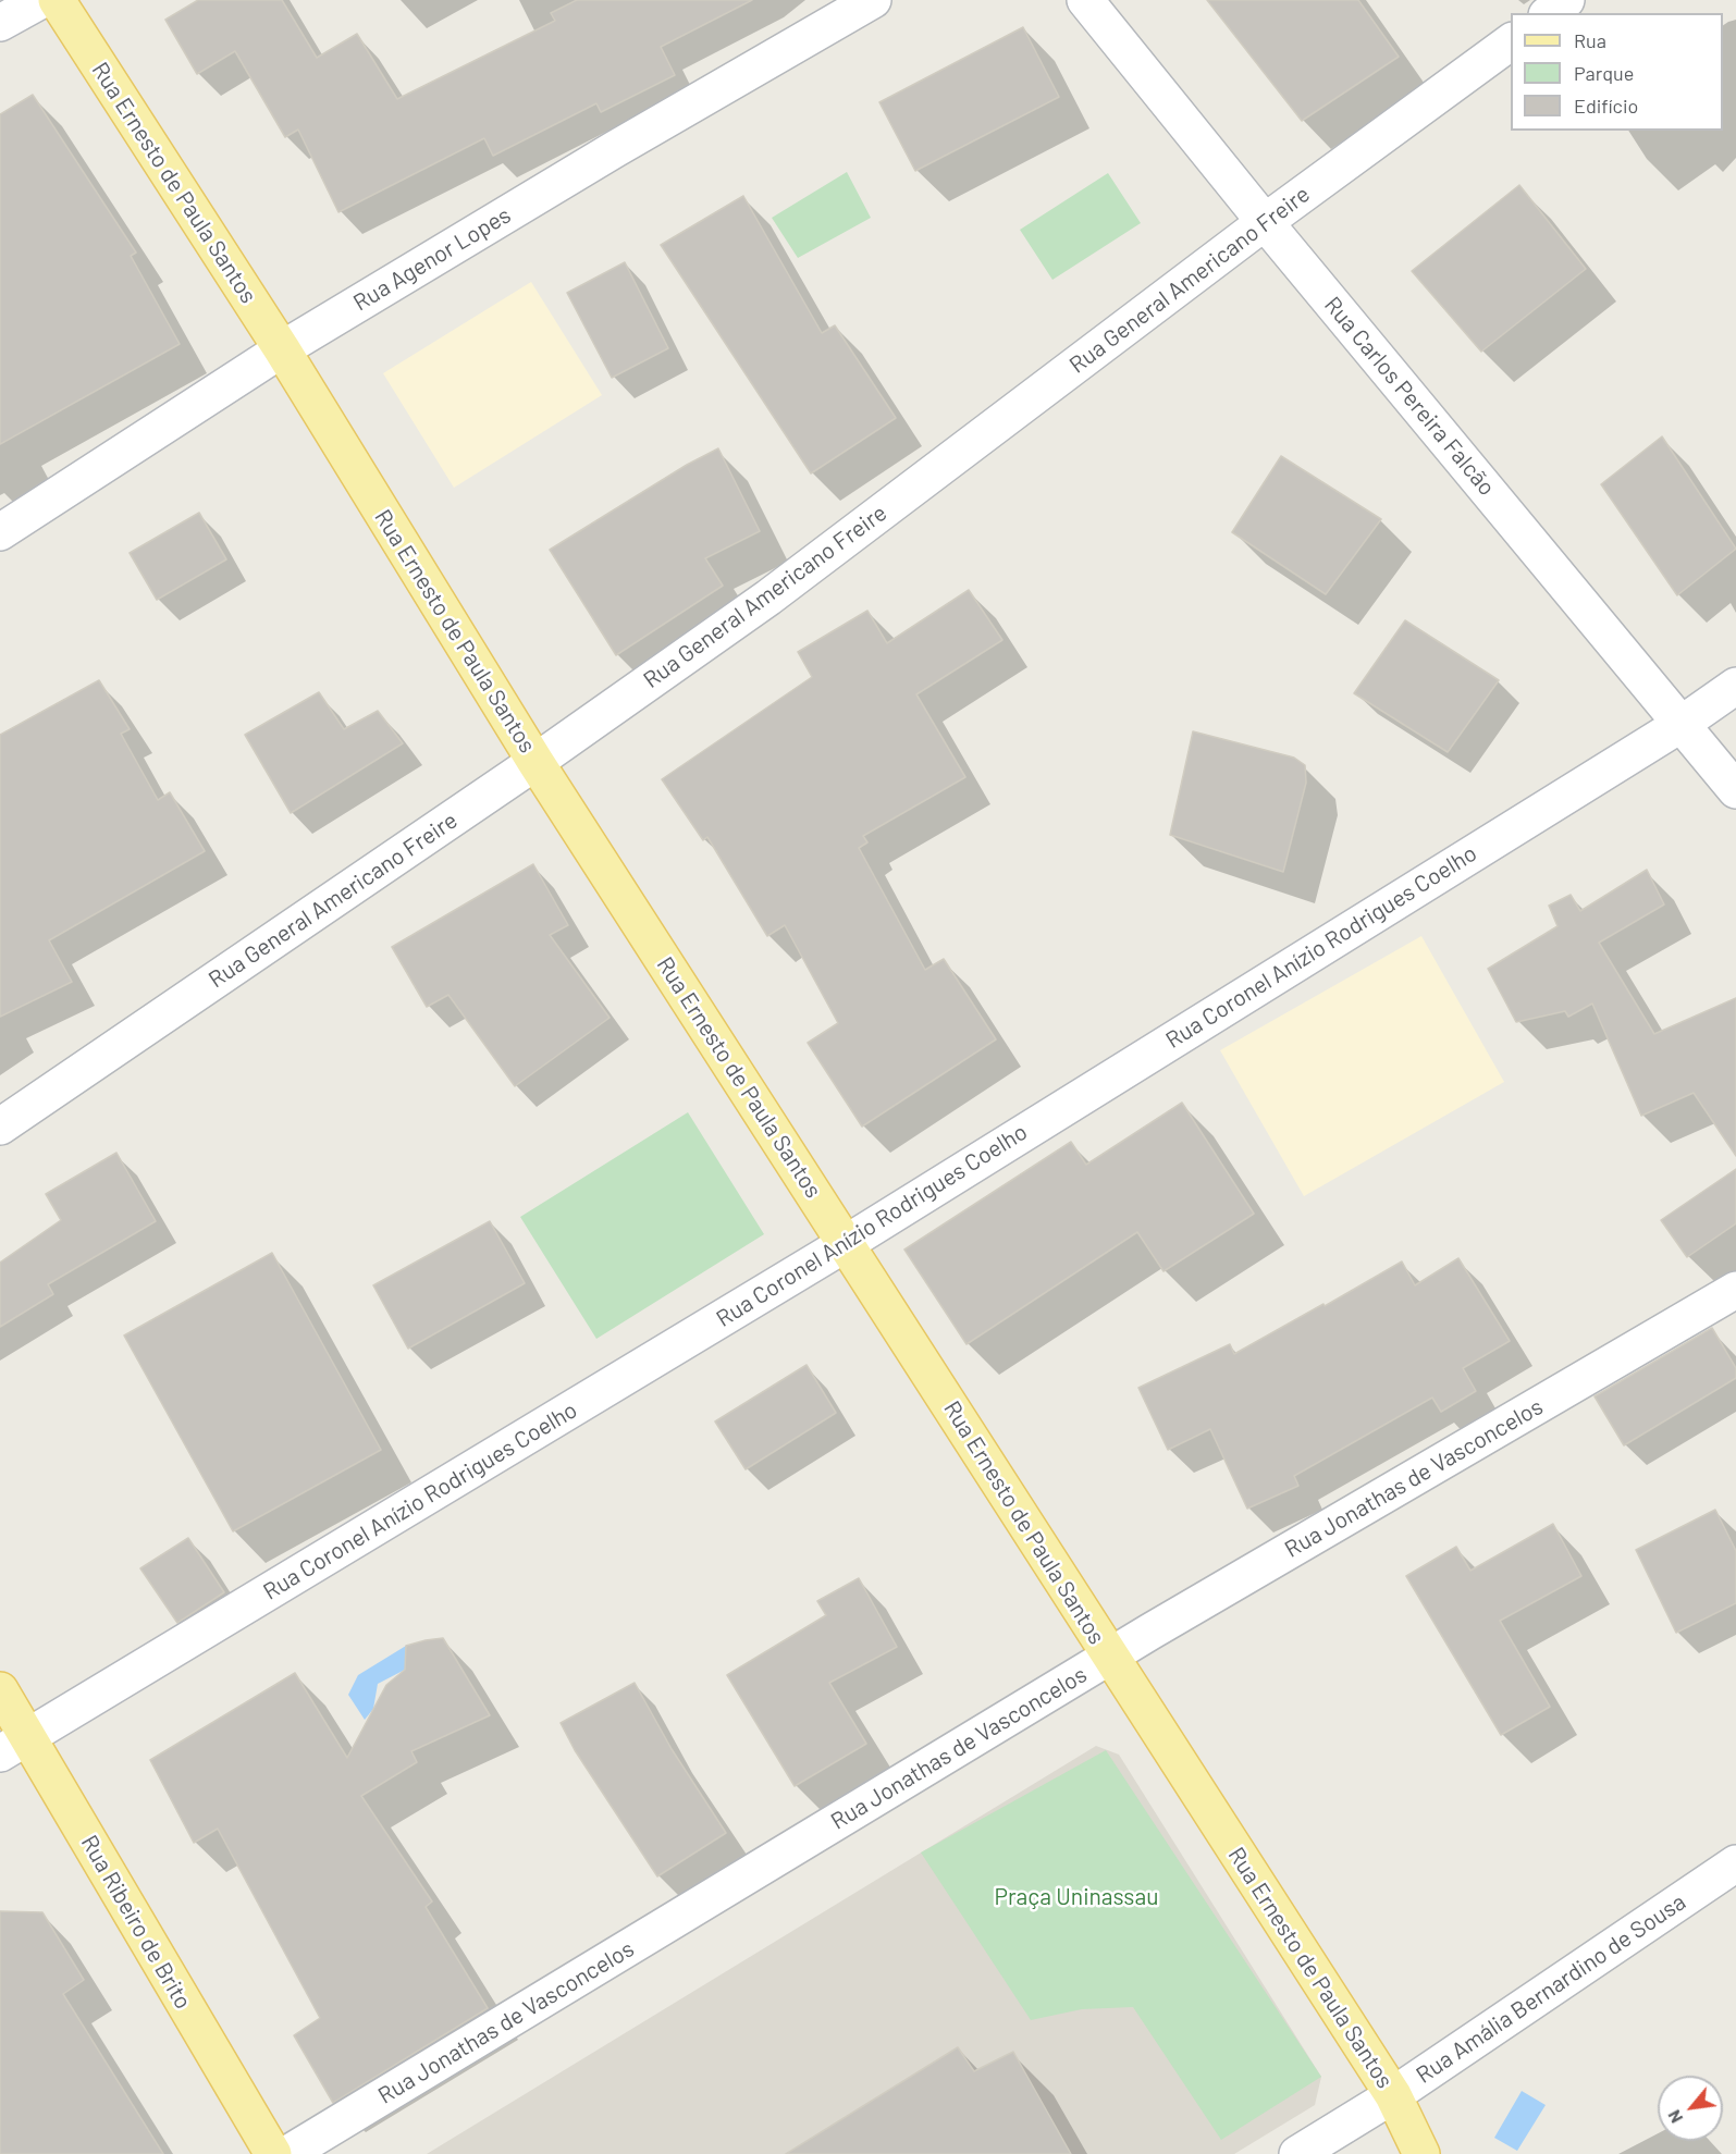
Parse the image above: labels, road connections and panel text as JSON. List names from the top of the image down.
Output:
{
  "streets": {
    "main road": ["Rua Ernesto de Paula Santos", "Rua Ribeiro de Brito"],
    "street": [
      "Rua Agenor Lopes",
      "Rua General Americano Freire",
      "Rua Carlos Pereira Falcão",
      "Rua Coronel Anízio Rodrigues Coelho",
      "Rua Jonathas de Vasconcelos",
      "Rua Amália Bernardino de Sousa"
    ]
  },
  "crossings": [
    ["Rua Ernesto de Paula Santos", "Rua Agenor Lopes"],
    ["Rua Ernesto de Paula Santos", "Rua General Americano Freire"],
    ["Rua Ernesto de Paula Santos", "Rua Coronel Anízio Rodrigues Coelho"],
    ["Rua Ernesto de Paula Santos", "Rua Jonathas de Vasconcelos"],
    ["Rua Ernesto de Paula Santos", "Rua Amália Bernardino de Sousa"],
    ["Rua General Americano Freire", "Rua Carlos Pereira Falcão"],
    ["Rua Carlos Pereira Falcão", "Rua Coronel Anízio Rodrigues Coelho"],
    ["Rua Coronel Anízio Rodrigues Coelho", "Rua Ribeiro de Brito"]
  ],
  "parks": ["Praça Uninassau"],
  "legend": ["Rua", "Parque", "Edifício"],
  "north": "bottom left"
}
